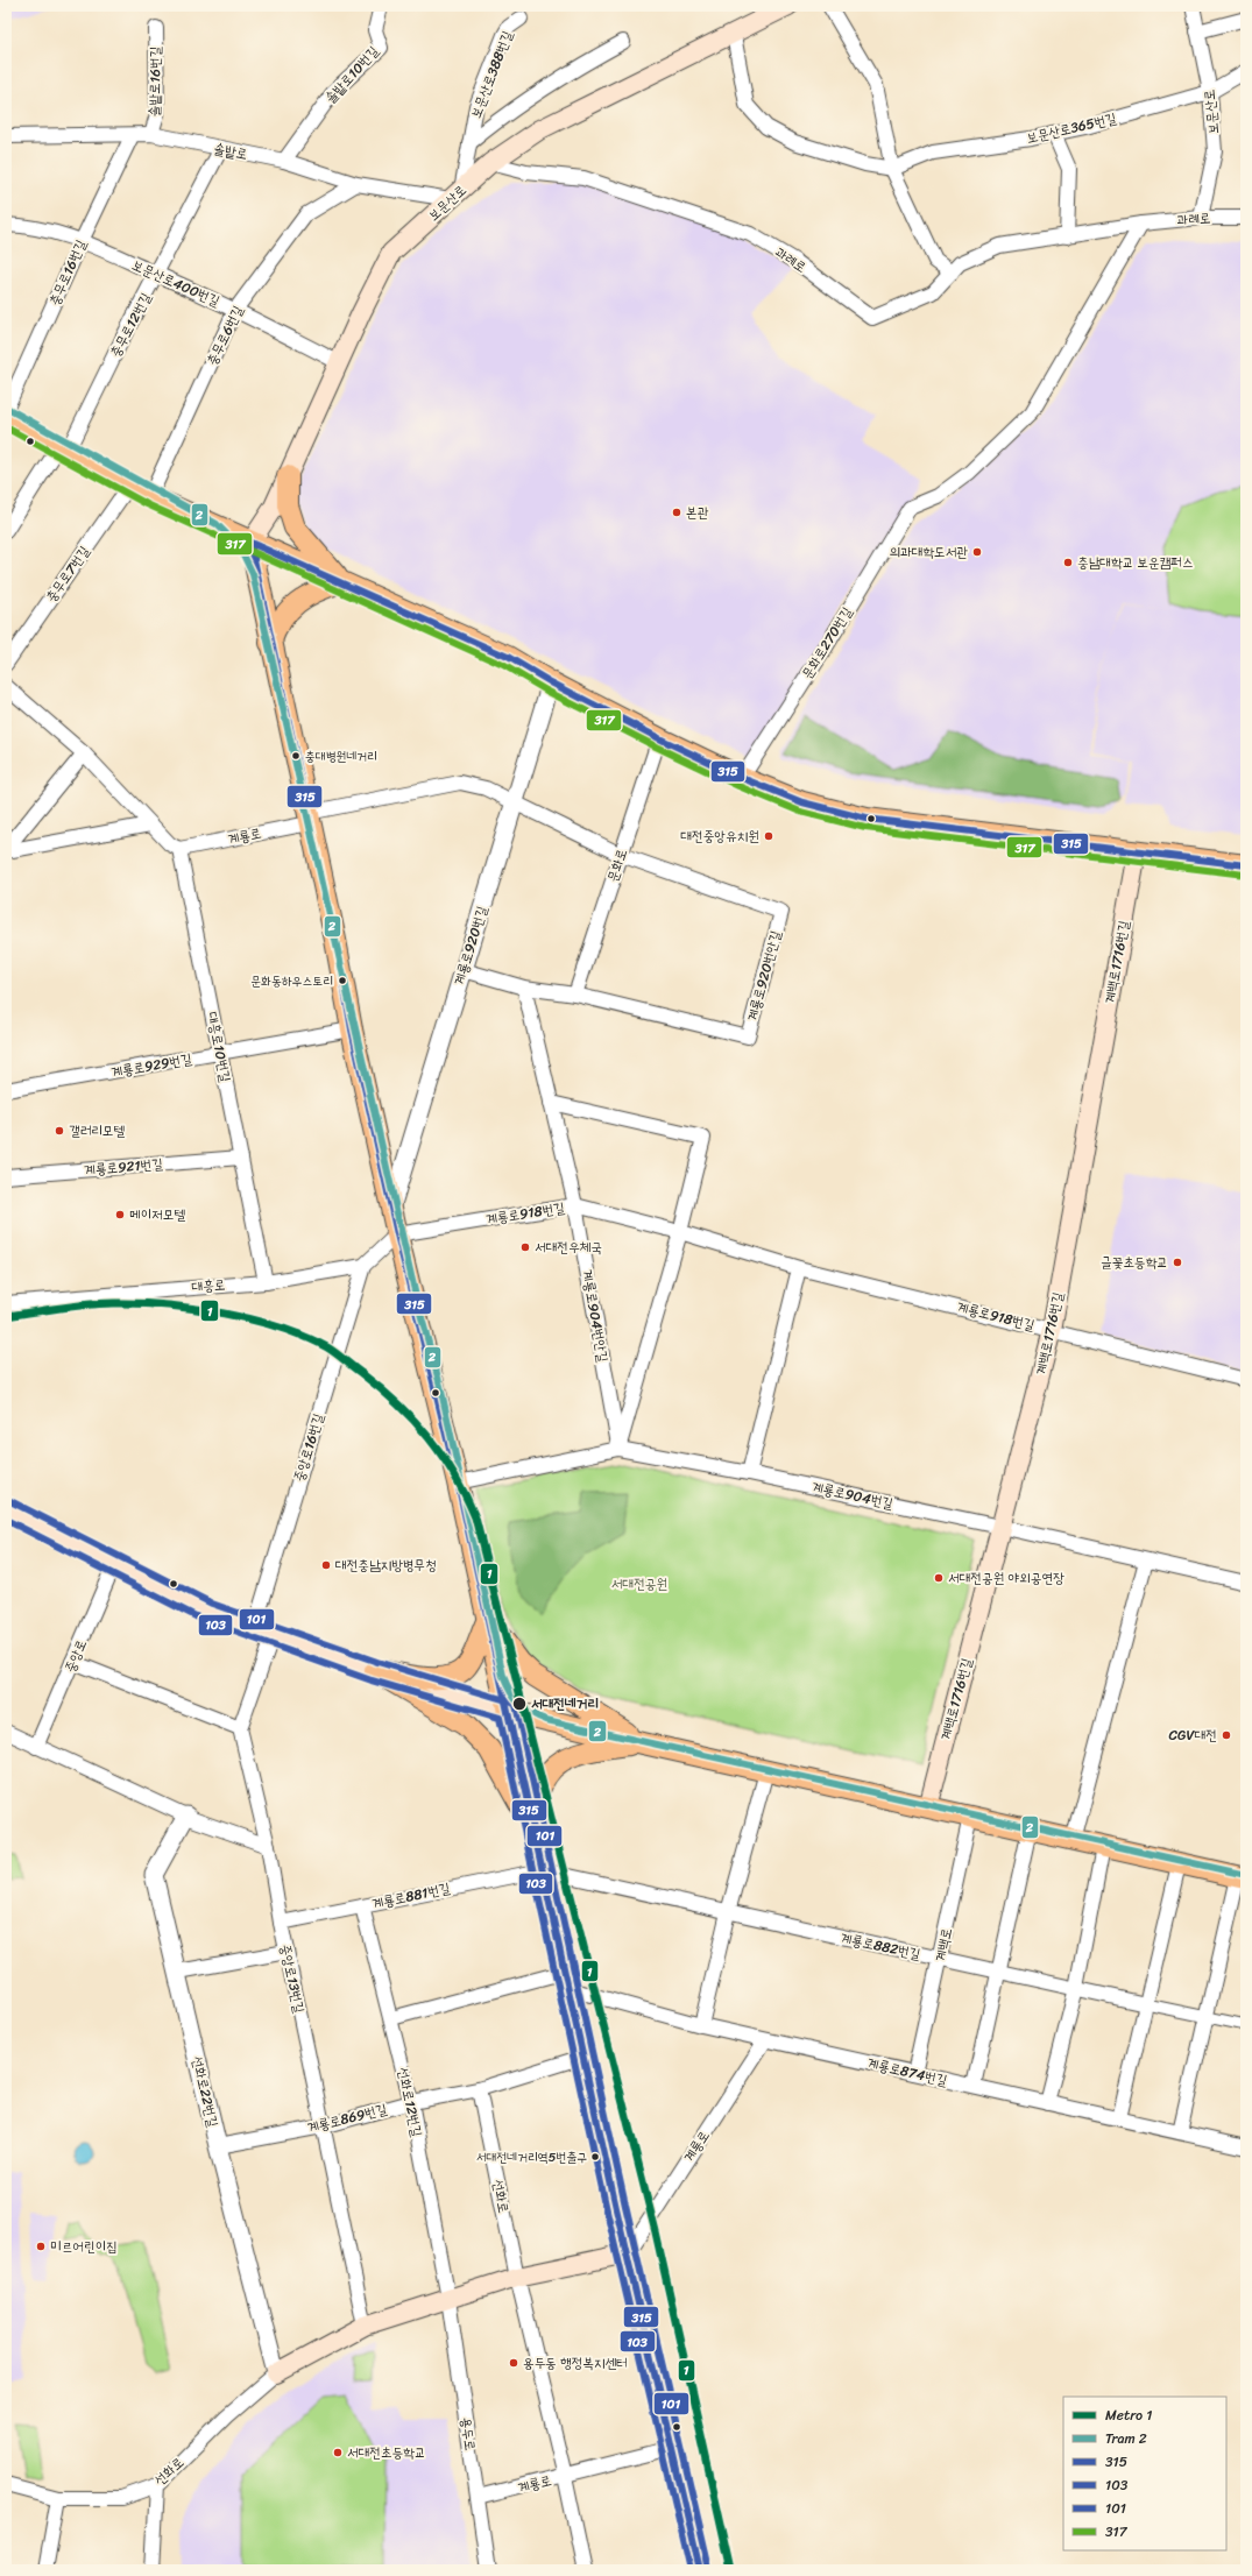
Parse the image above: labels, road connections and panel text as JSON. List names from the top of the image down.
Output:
{
  "streets": {
    "main road": ["보문산로", "계백로1716번길"],
    "street": [
      "솔밭로10번길",
      "보문산로388번길",
      "솔밭로16번길",
      "보문산로365번길",
      "솔밭로",
      "과례로",
      "충무로16번길",
      "보문산로400번길",
      "충무로12번길",
      "충무로6번길",
      "충무로7번길",
      "문화로270번길",
      "계룡로",
      "문화로",
      "계룡로920번길",
      "계룡로920번안길",
      "대흥로10번길",
      "계룡로929번길",
      "계룡로921번길",
      "계룡로918번길",
      "대흥로",
      "계룡로904번안길",
      "중앙로16번길",
      "계룡로904번길",
      "중앙로",
      "계룡로881번길",
      "계백로",
      "계룡로882번길",
      "중앙로13번길",
      "계룡로874번길",
      "선화로22번길",
      "선화로12번길",
      "계룡로869번길",
      "선화로",
      "용두로"
    ]
  },
  "crossings": [
    ["솔밭로10번길", "솔밭로"],
    ["보문산로388번길", "보문산로"],
    ["보문산로388번길", "솔밭로"],
    ["솔밭로16번길", "솔밭로"],
    ["보문산로", "보문산로365번길"],
    ["보문산로", "솔밭로"],
    ["보문산로", "과례로"],
    ["보문산로", "보문산로400번길"],
    ["솔밭로", "충무로16번길"],
    ["솔밭로", "충무로12번길"],
    ["솔밭로", "충무로6번길"],
    ["과례로", "문화로270번길"],
    ["충무로16번길", "보문산로400번길"],
    ["보문산로400번길", "충무로12번길"],
    ["보문산로400번길", "충무로6번길"],
    ["계룡로", "계룡로920번길"],
    ["계룡로", "계룡로920번안길"],
    ["계룡로", "대흥로10번길"],
    ["계룡로", "계룡로874번길"],
    ["계룡로", "선화로"],
    ["계룡로", "용두로"],
    ["문화로", "계룡로920번안길"],
    ["계룡로920번길", "계룡로920번안길"],
    ["계백로1716번길", "계룡로918번길"],
    ["계백로1716번길", "계룡로904번길"],
    ["계룡로920번안길", "계룡로904번안길"],
    ["대흥로10번길", "계룡로929번길"],
    ["대흥로10번길", "계룡로921번길"],
    ["대흥로10번길", "대흥로"],
    ["계룡로918번길", "계룡로904번안길"],
    ["대흥로", "중앙로16번길"],
    ["계룡로904번안길", "계룡로904번길"],
    ["계룡로881번길", "계룡로882번길"],
    ["계룡로881번길", "중앙로13번길"],
    ["계룡로881번길", "선화로12번길"],
    ["계백로", "계룡로882번길"],
    ["계백로", "계룡로874번길"],
    ["중앙로13번길", "계룡로869번길"],
    ["선화로22번길", "계룡로869번길"],
    ["선화로22번길", "선화로"],
    ["선화로12번길", "계룡로869번길"],
    ["선화로12번길", "용두로"],
    ["계룡로869번길", "선화로"]
  ],
  "parks": ["서대전공원"],
  "places": [
    "본관",
    "의과대학도서관",
    "충남대학교 보운캠퍼스",
    "충대병원네거리",
    "대전중앙유치원",
    "문화동하우스토리",
    "갤러리모텔",
    "메이저모텔",
    "서대전우체국",
    "글꽃초등학교",
    "대전충남지방병무청",
    "서대전공원 야외공연장",
    "서대전네거리",
    "CGV대전",
    "서대전네거리역5번출구",
    "미르어린이집",
    "용두동 행정복지센터",
    "서대전초등학교"
  ],
  "lines": [
    "tram line 2",
    "transit line 317",
    "transit line 315",
    "metro line 1",
    "transit line 101",
    "transit line 103"
  ],
  "legend": [
    "Metro 1",
    "Tram 2",
    "315",
    "103",
    "101",
    "317"
  ]
}
